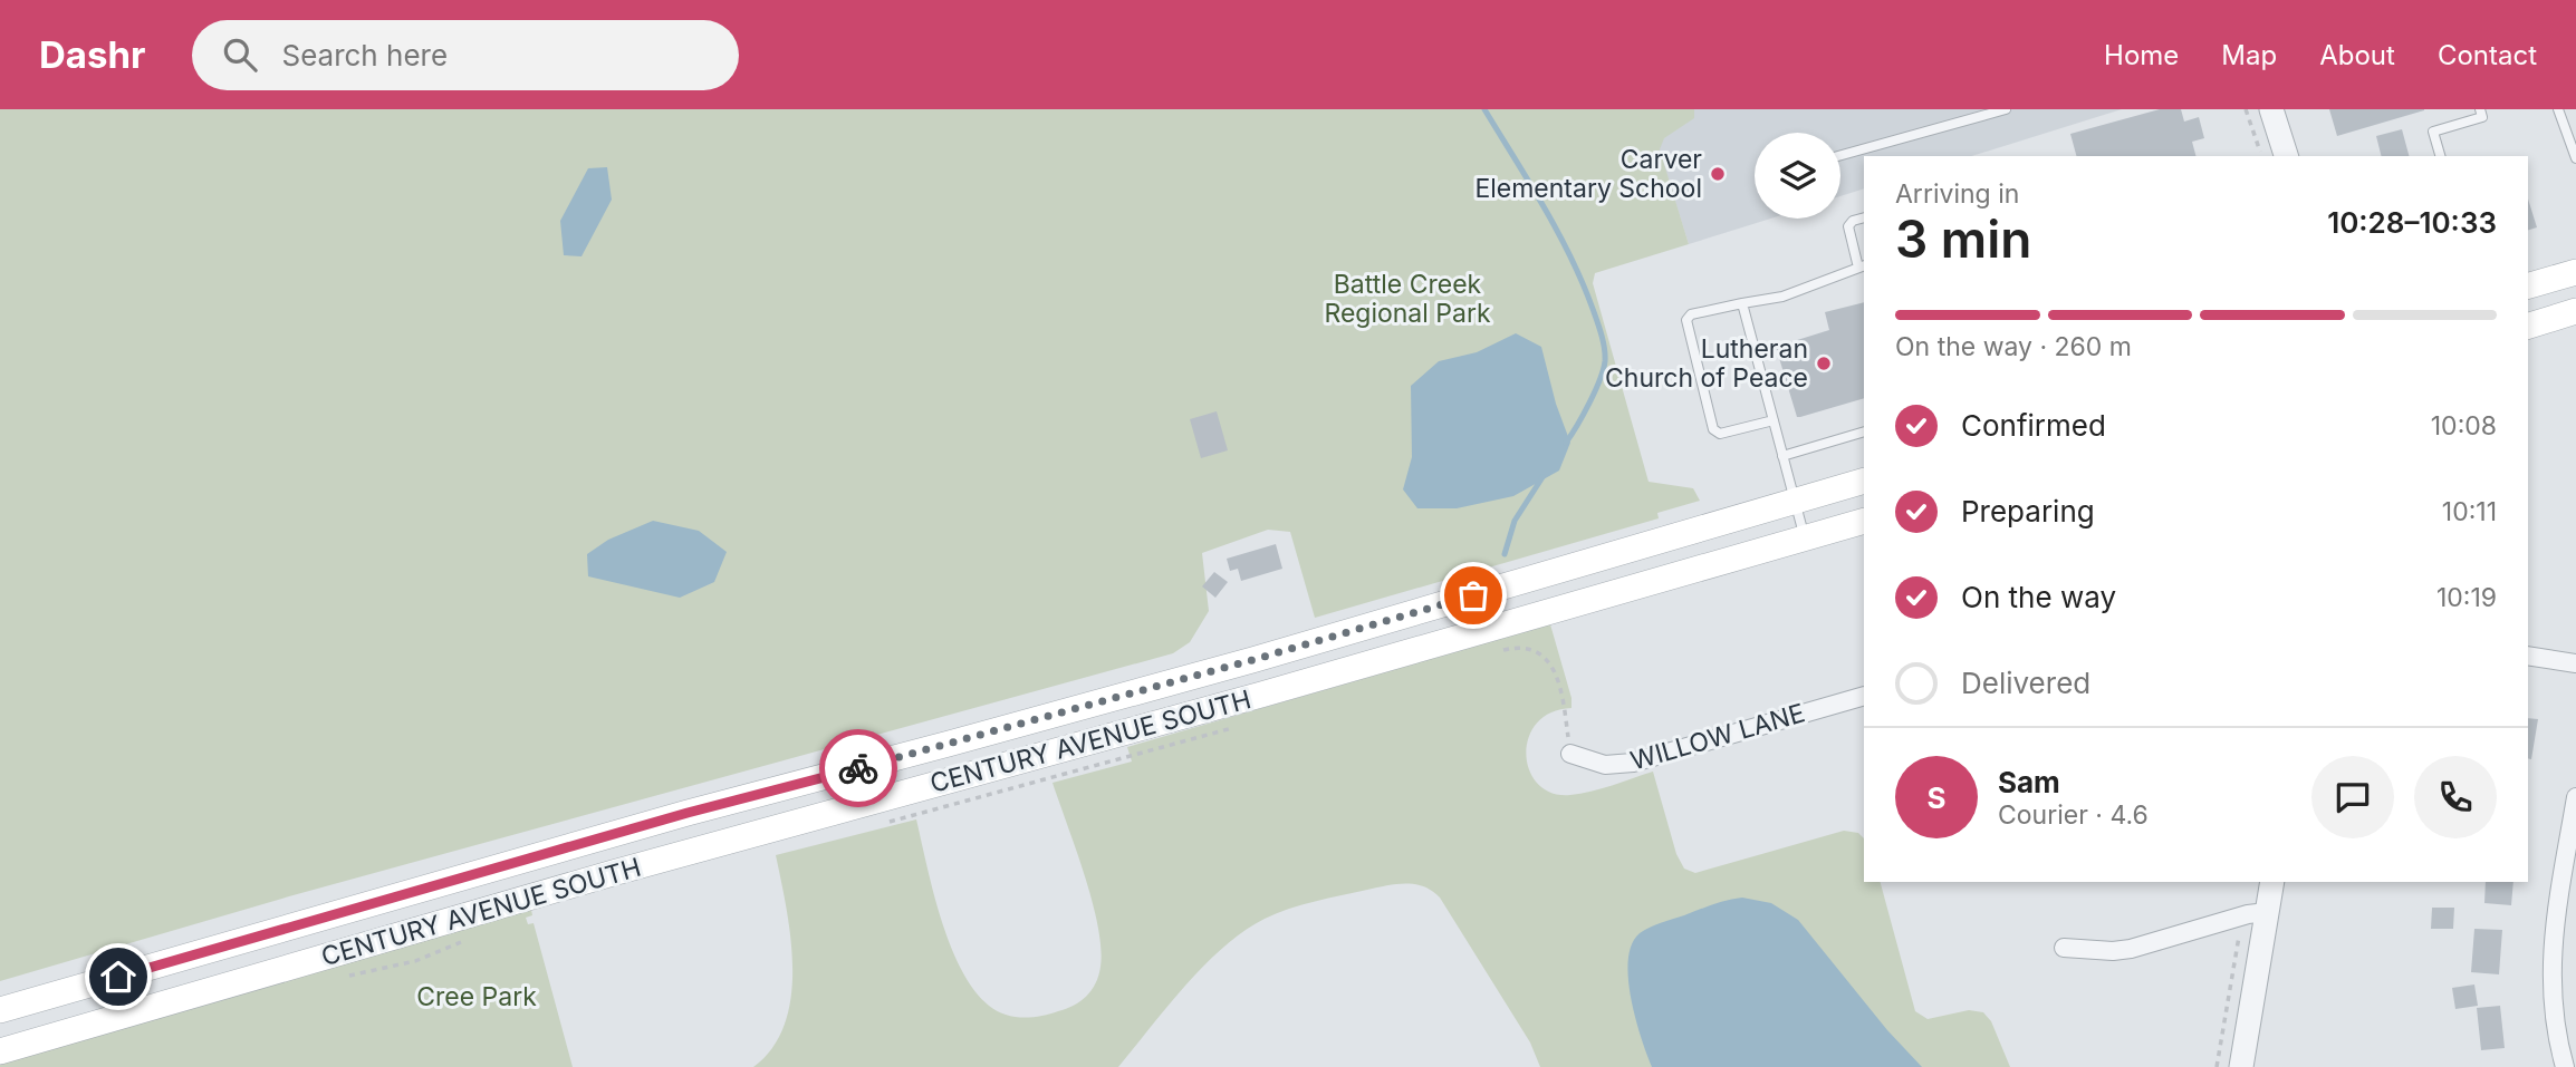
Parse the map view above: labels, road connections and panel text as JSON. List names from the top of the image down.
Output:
{
  "streets": {
    "main road": ["CENTURY AVENUE SOUTH"],
    "street": ["WILLOW LANE"]
  },
  "parks": ["Battle Creek Regional Park", "Cree Park"],
  "places": ["Carver Elementary School", "Lutheran Church of Peace"],
  "page": {
    "header": "Dashr",
    "search": "Search here",
    "nav": [
      "Home",
      "Map",
      "About",
      "Contact"
    ],
    "heading": ["3 min", "Arriving in", "10:28–10:33"],
    "panel": ["Sam", "Courier · 4.6"],
    "bar": "On the way · 260 m",
    "list": [
      ["Confirmed", "10:08"],
      ["Preparing", "10:11"],
      ["On the way", "10:19"],
      "Delivered"
    ],
    "round": "S"
  }
}
